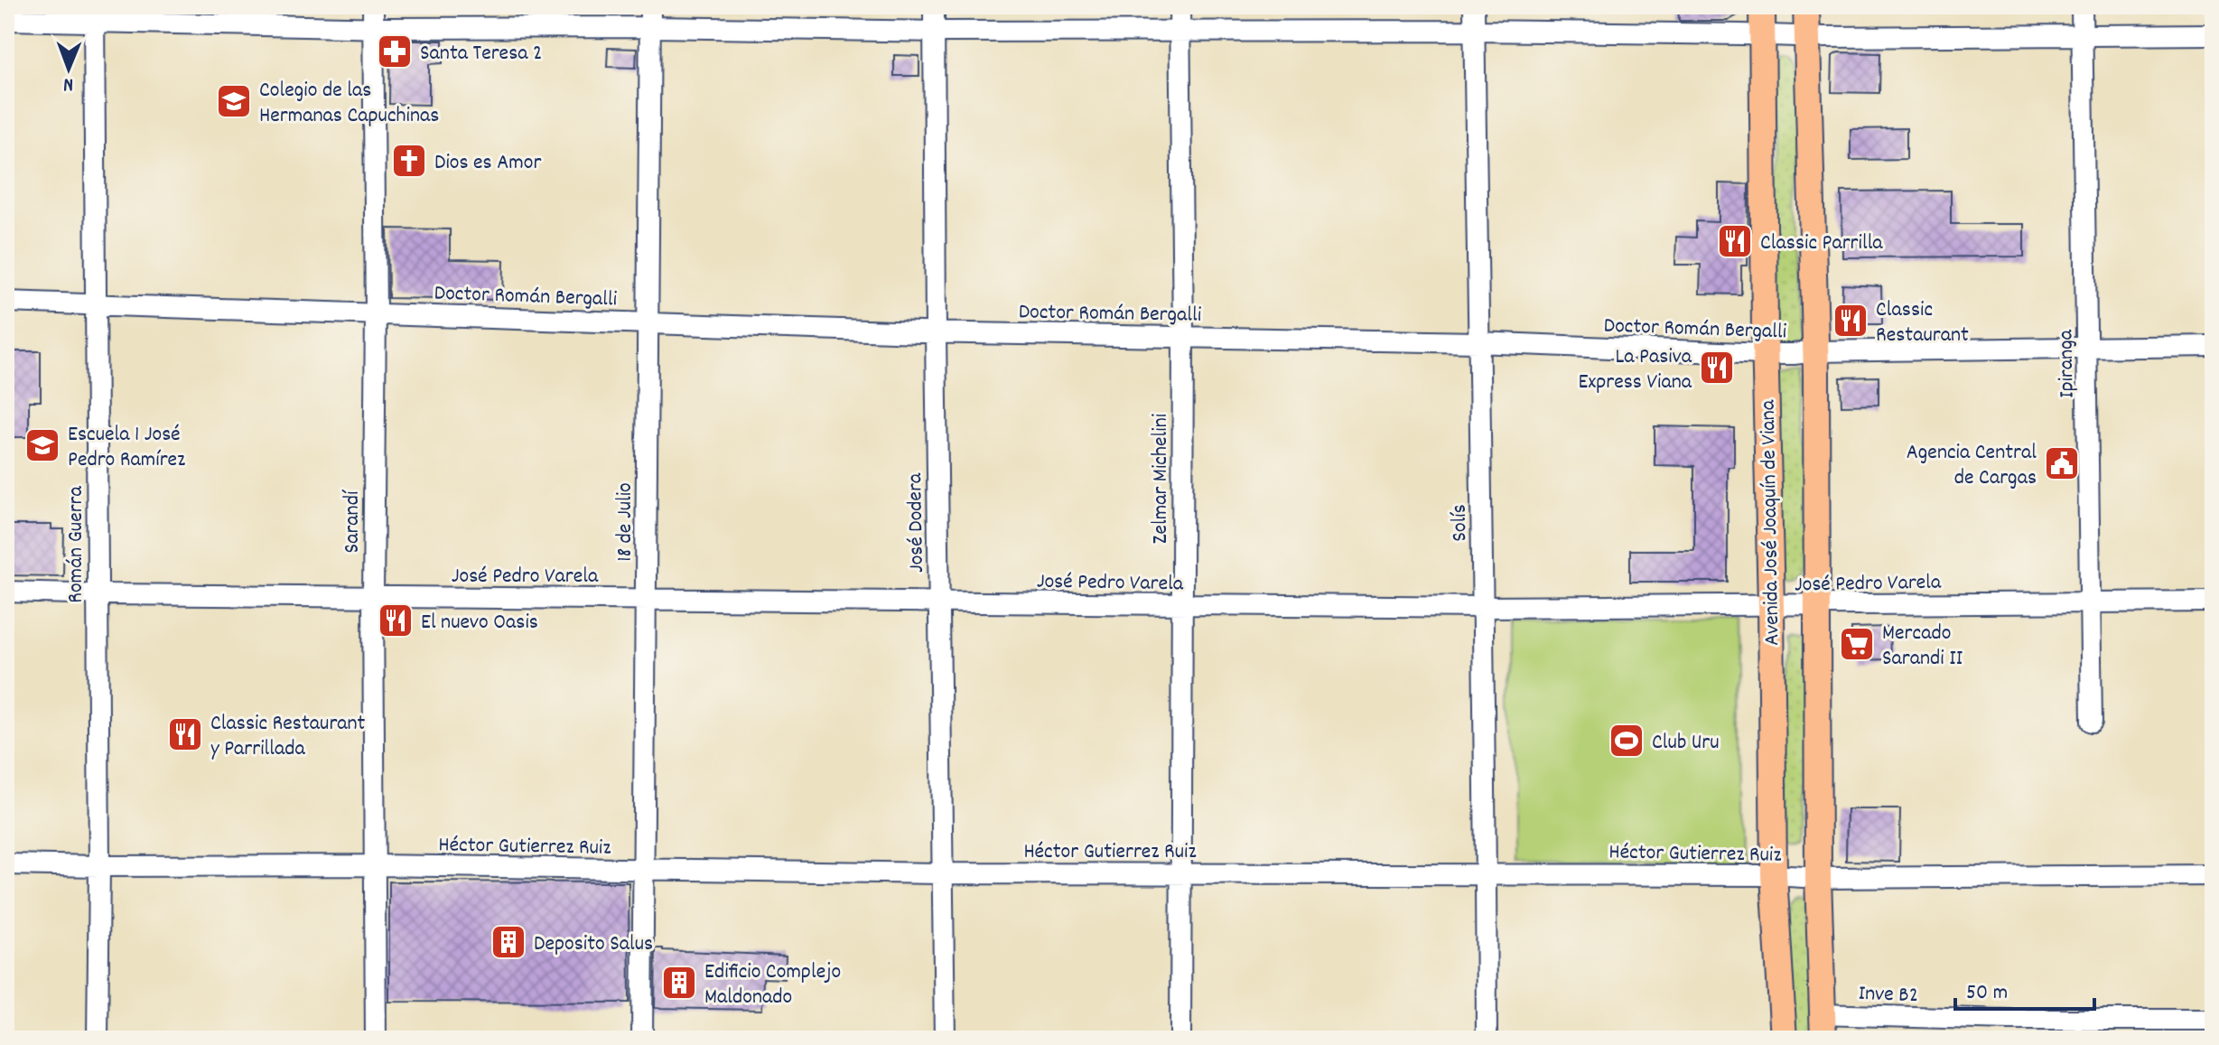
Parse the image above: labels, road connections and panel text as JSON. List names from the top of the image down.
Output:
{
  "streets": {
    "main road": ["Avenida José Joaquín de Viana"],
    "street": [
      "Doctor Román Bergalli",
      "Ipiranga",
      "Zelmar Michelini",
      "Sarandí",
      "18 de Julio",
      "José Dodera",
      "Solís",
      "Román Guerra",
      "José Pedro Varela",
      "Héctor Gutierrez Ruiz",
      "Inve B2"
    ]
  },
  "crossings": [
    ["Doctor Román Bergalli", "Ipiranga"],
    ["Doctor Román Bergalli", "Zelmar Michelini"],
    ["Doctor Román Bergalli", "Sarandí"],
    ["Doctor Román Bergalli", "18 de Julio"],
    ["Doctor Román Bergalli", "José Dodera"],
    ["Doctor Román Bergalli", "Solís"],
    ["Doctor Román Bergalli", "Avenida José Joaquín de Viana"],
    ["Doctor Román Bergalli", "Román Guerra"],
    ["Ipiranga", "José Pedro Varela"],
    ["Zelmar Michelini", "José Pedro Varela"],
    ["Zelmar Michelini", "Héctor Gutierrez Ruiz"],
    ["Sarandí", "José Pedro Varela"],
    ["Sarandí", "Héctor Gutierrez Ruiz"],
    ["18 de Julio", "José Pedro Varela"],
    ["18 de Julio", "Héctor Gutierrez Ruiz"],
    ["José Dodera", "José Pedro Varela"],
    ["José Dodera", "Héctor Gutierrez Ruiz"],
    ["Solís", "José Pedro Varela"],
    ["Solís", "Héctor Gutierrez Ruiz"],
    ["Avenida José Joaquín de Viana", "José Pedro Varela"],
    ["Avenida José Joaquín de Viana", "Héctor Gutierrez Ruiz"],
    ["Román Guerra", "José Pedro Varela"],
    ["Román Guerra", "Héctor Gutierrez Ruiz"]
  ],
  "places": {
    "pharmacy": ["Santa Teresa 2"],
    "school or university": ["Colegio de las Hermanas Capuchinas", "Escuela 1 José Pedro Ramírez"],
    "church": ["Dios es Amor"],
    "restaurant": [
      "Classic Parrilla",
      "Classic Restaurant",
      "La Pasiva Express Viana",
      "El nuevo Oasis",
      "Classic Restaurant y Parrillada"
    ],
    "public building": ["Agencia Central de Cargas"],
    "supermarket": ["Mercado Sarandi II"],
    "sports": ["Club Uru"],
    "building": ["Deposito Salus", "Edificio Complejo Maldonado"]
  },
  "scale_bar": "50 m",
  "north": "bottom"
}
